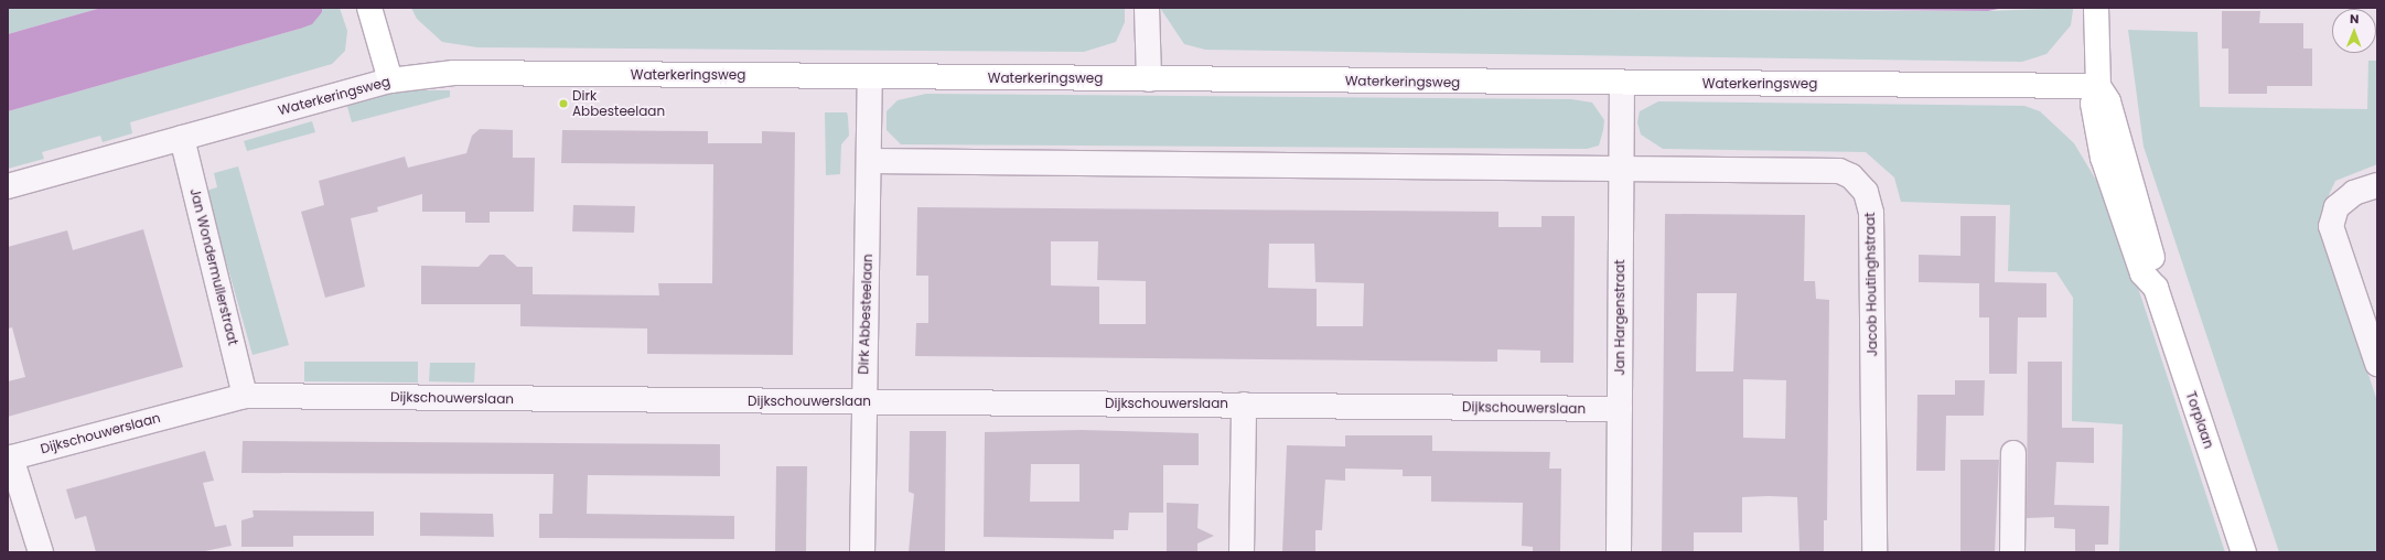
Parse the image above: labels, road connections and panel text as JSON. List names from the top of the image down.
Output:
{
  "streets": {
    "street": [
      "Waterkeringsweg",
      "Jan Wondermullerstraat",
      "Jacob Houtinghstraat",
      "Dirk Abbesteelaan",
      "Jan Hargenstraat",
      "Dijkschouwerslaan",
      "Torplaan"
    ]
  },
  "crossings": [
    ["Waterkeringsweg", "Jan Wondermullerstraat"],
    ["Waterkeringsweg", "Dirk Abbesteelaan"],
    ["Waterkeringsweg", "Jan Hargenstraat"],
    ["Waterkeringsweg", "Torplaan"],
    ["Jan Wondermullerstraat", "Dijkschouwerslaan"],
    ["Jacob Houtinghstraat", "Jan Hargenstraat"],
    ["Dirk Abbesteelaan", "Dijkschouwerslaan"],
    ["Jan Hargenstraat", "Dijkschouwerslaan"]
  ],
  "places": ["Dirk Abbesteelaan"],
  "north": "top"
}
